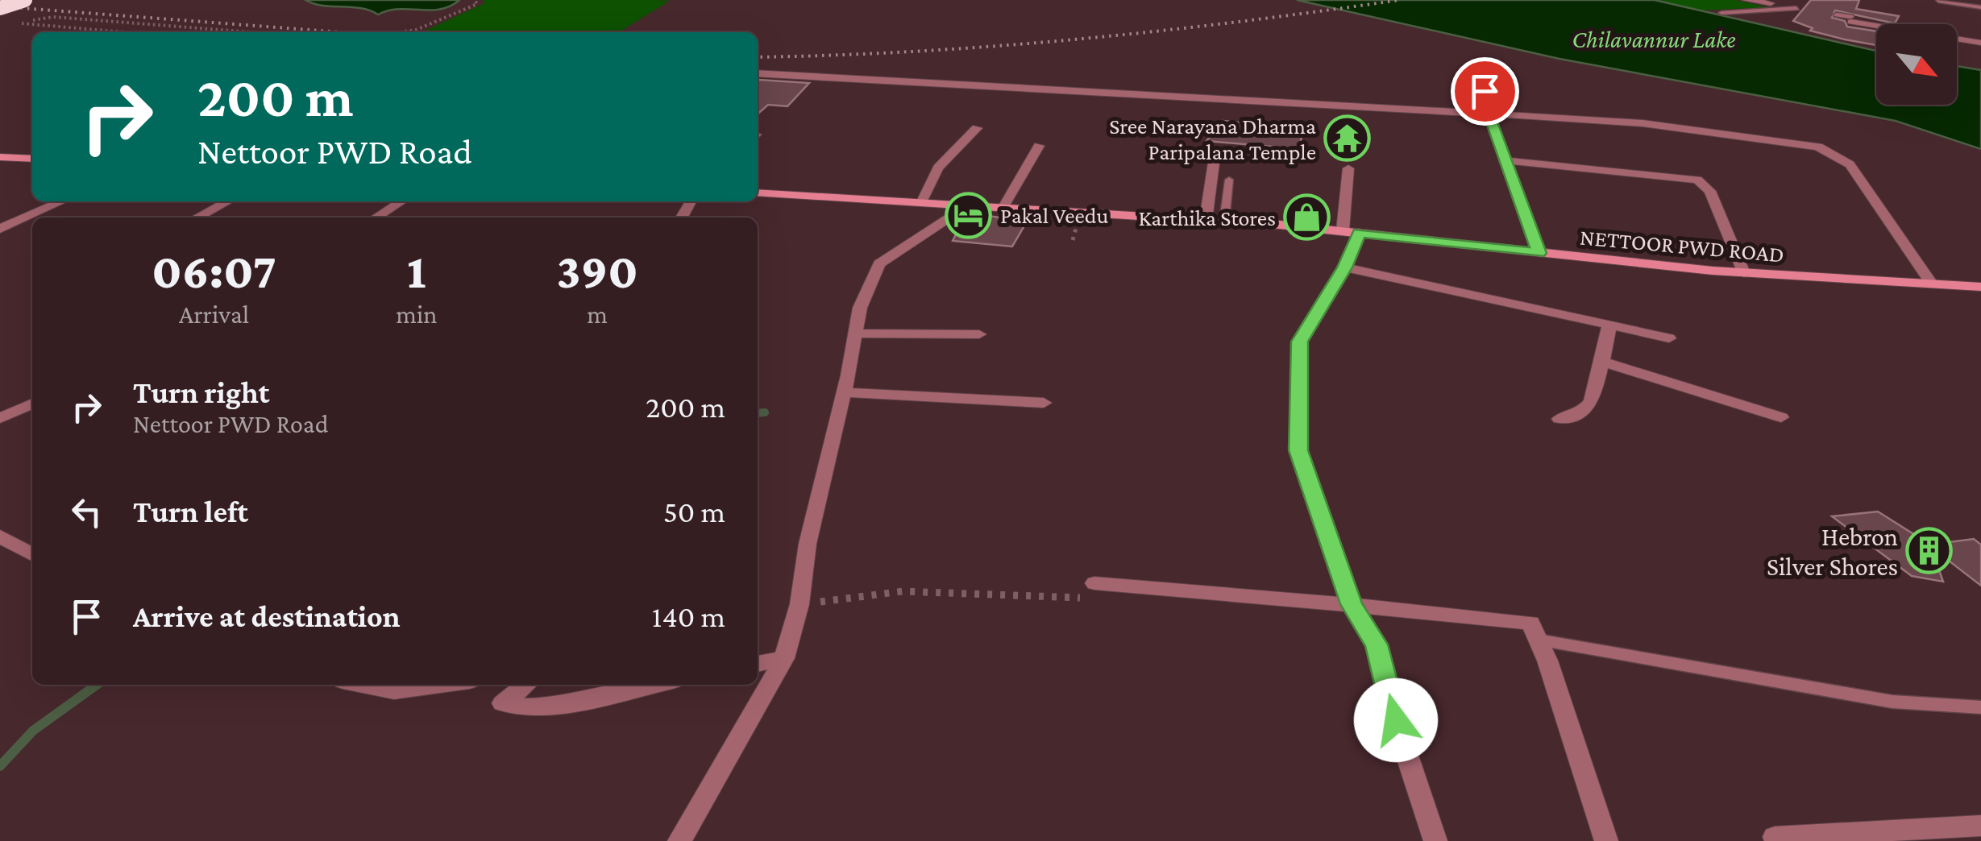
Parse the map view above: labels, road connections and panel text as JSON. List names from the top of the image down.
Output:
{
  "streets": {
    "street": ["NETTOOR PWD ROAD"]
  },
  "water": ["Chilavannur Lake"],
  "places": {
    "temple": ["Sree Narayana Dharma Paripalana Temple"],
    "hotel": ["Pakal Veedu"],
    "shop": ["Karthika Stores"],
    "building": ["Hebron Silver Shores"]
  },
  "north": "bottom right",
  "page": {
    "turn": ["200 m", "Nettoor PWD Road"],
    "eta": [
      "06:07",
      "Arrival",
      "1",
      "min",
      "390",
      "m"
    ],
    "list": [
      {
        "name": "Turn right",
        "note": "Nettoor PWD Road",
        "value": "200 m"
      },
      {
        "name": "Turn left",
        "value": "50 m"
      },
      {
        "name": "Arrive at destination",
        "value": "140 m"
      }
    ]
  }
}
